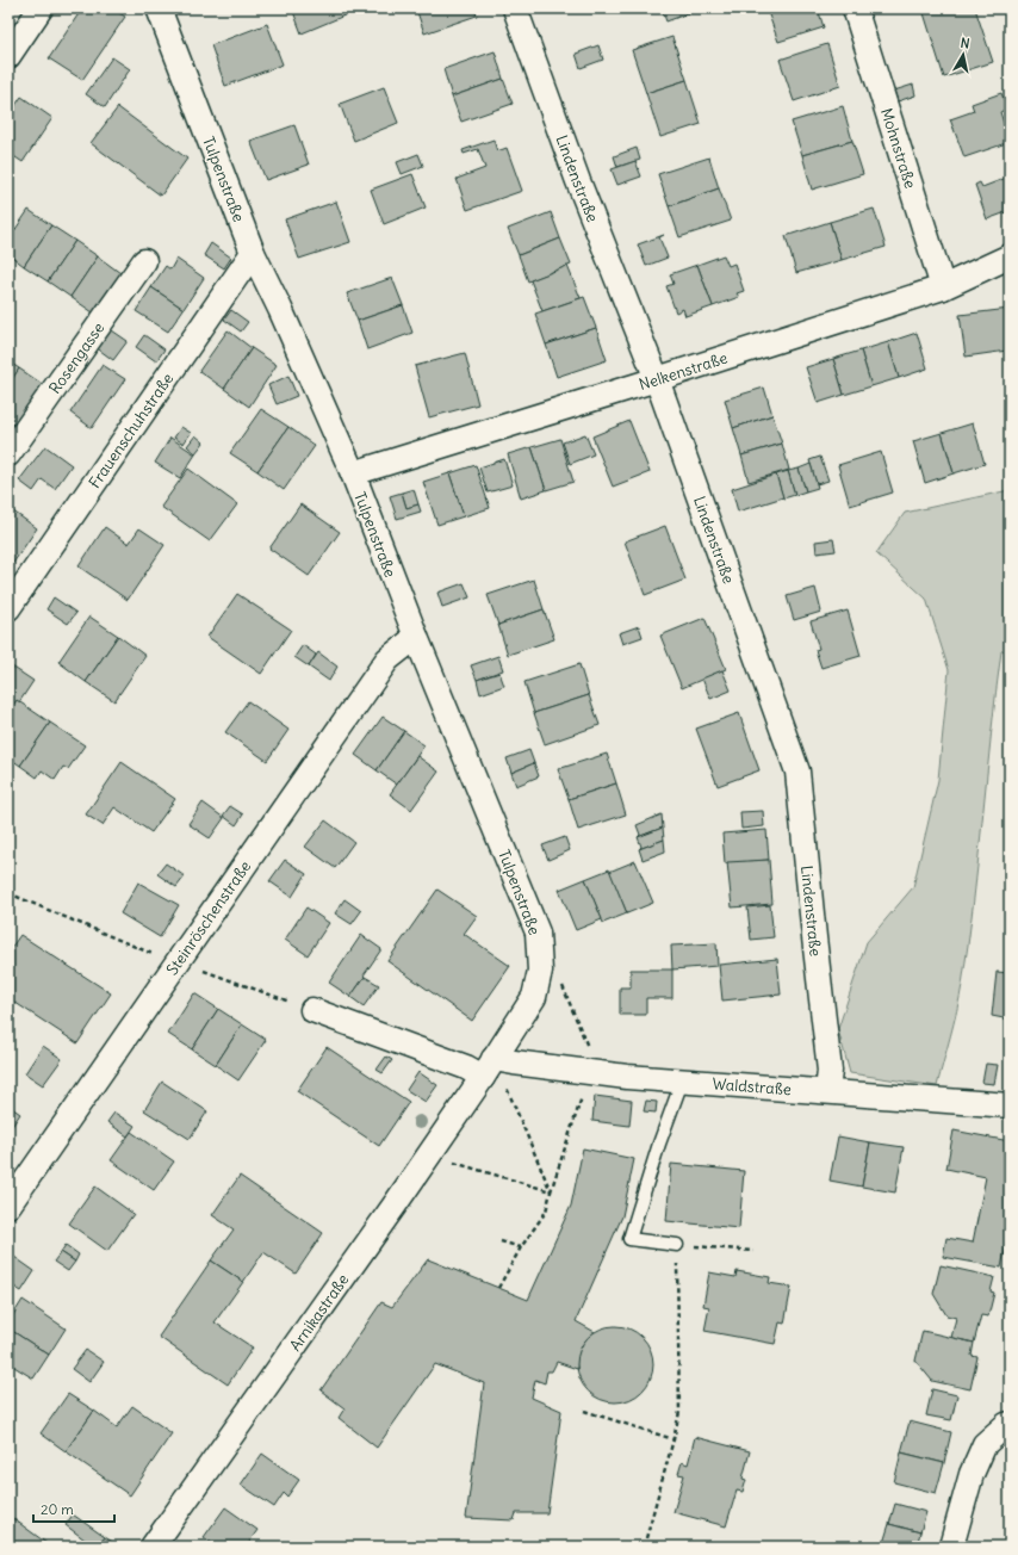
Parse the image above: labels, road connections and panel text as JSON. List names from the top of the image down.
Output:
{
  "streets": {
    "street": [
      "Mohnstraße",
      "Tulpenstraße",
      "Lindenstraße",
      "Rosengasse",
      "Nelkenstraße",
      "Frauenschuhstraße",
      "Steinröschenstraße",
      "Waldstraße",
      "Arnikastraße"
    ]
  },
  "crossings": [
    ["Mohnstraße", "Nelkenstraße"],
    ["Tulpenstraße", "Nelkenstraße"],
    ["Tulpenstraße", "Frauenschuhstraße"],
    ["Tulpenstraße", "Steinröschenstraße"],
    ["Tulpenstraße", "Waldstraße"],
    ["Tulpenstraße", "Arnikastraße"],
    ["Lindenstraße", "Nelkenstraße"],
    ["Lindenstraße", "Waldstraße"],
    ["Waldstraße", "Arnikastraße"]
  ],
  "scale_bar": "20 m",
  "north": "top"
}
